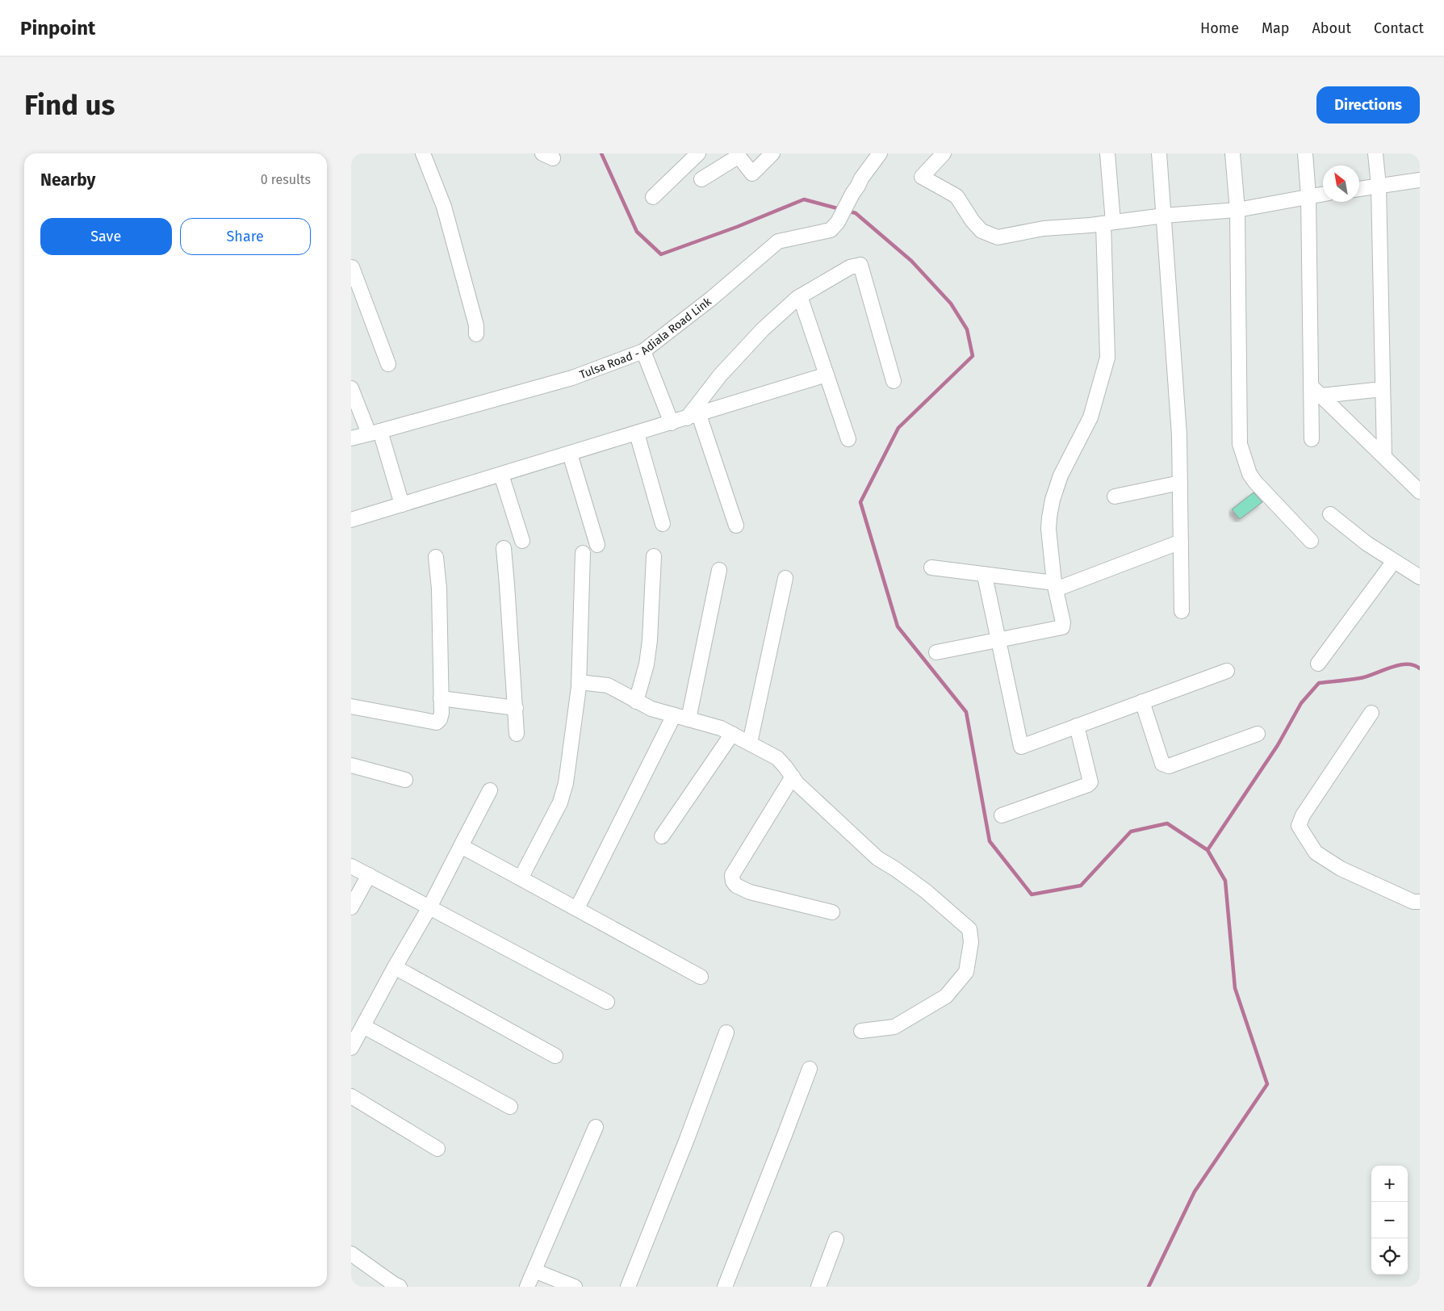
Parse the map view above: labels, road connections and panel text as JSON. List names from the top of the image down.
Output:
{
  "streets": {
    "street": ["Tulsa Road - Adiala Road Link"]
  },
  "north": "top left",
  "page": {
    "header": "Pinpoint",
    "nav": [
      "Home",
      "Map",
      "About",
      "Contact"
    ],
    "buttons": [
      "Directions",
      ["Save", "Share"]
    ],
    "title": "Find us",
    "heading": ["Nearby", "0 results"],
    "map_buttons": ["+", "−"]
  }
}
